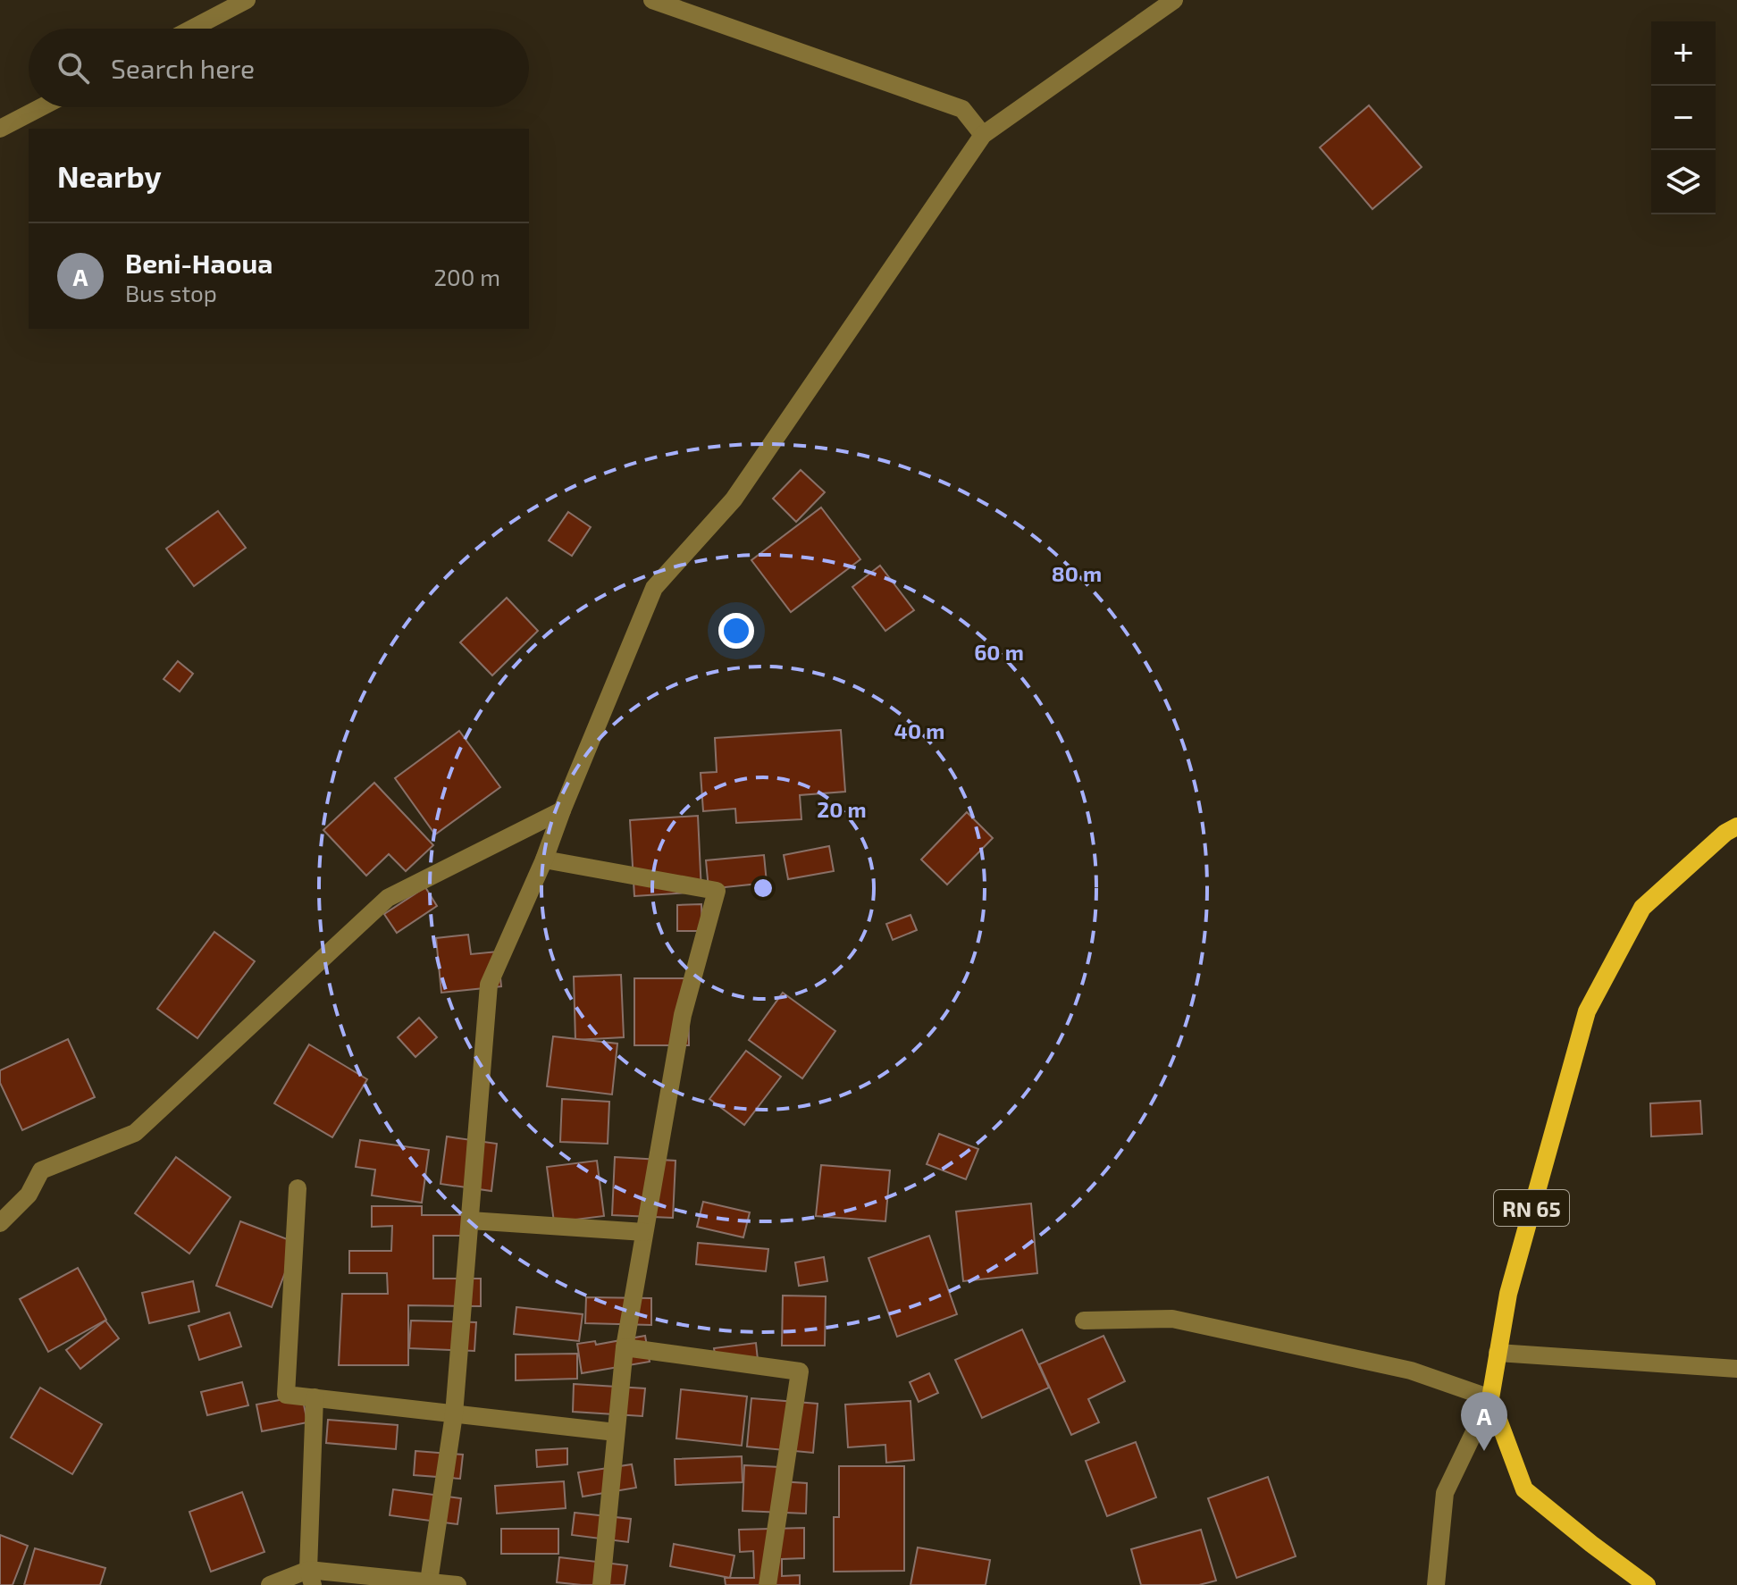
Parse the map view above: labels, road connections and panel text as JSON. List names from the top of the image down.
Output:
{
  "streets": {
    "main road": ["RN 65"]
  },
  "page": {
    "map_buttons": ["+", "−"],
    "search": "Search here",
    "heading": "Nearby",
    "list": [
      {
        "mark": "A",
        "name": "Beni-Haoua",
        "note": "Bus stop",
        "value": "200 m"
      }
    ],
    "pins": "A"
  },
  "rings": [
    "80 m",
    "60 m",
    "40 m",
    "20 m"
  ]
}
